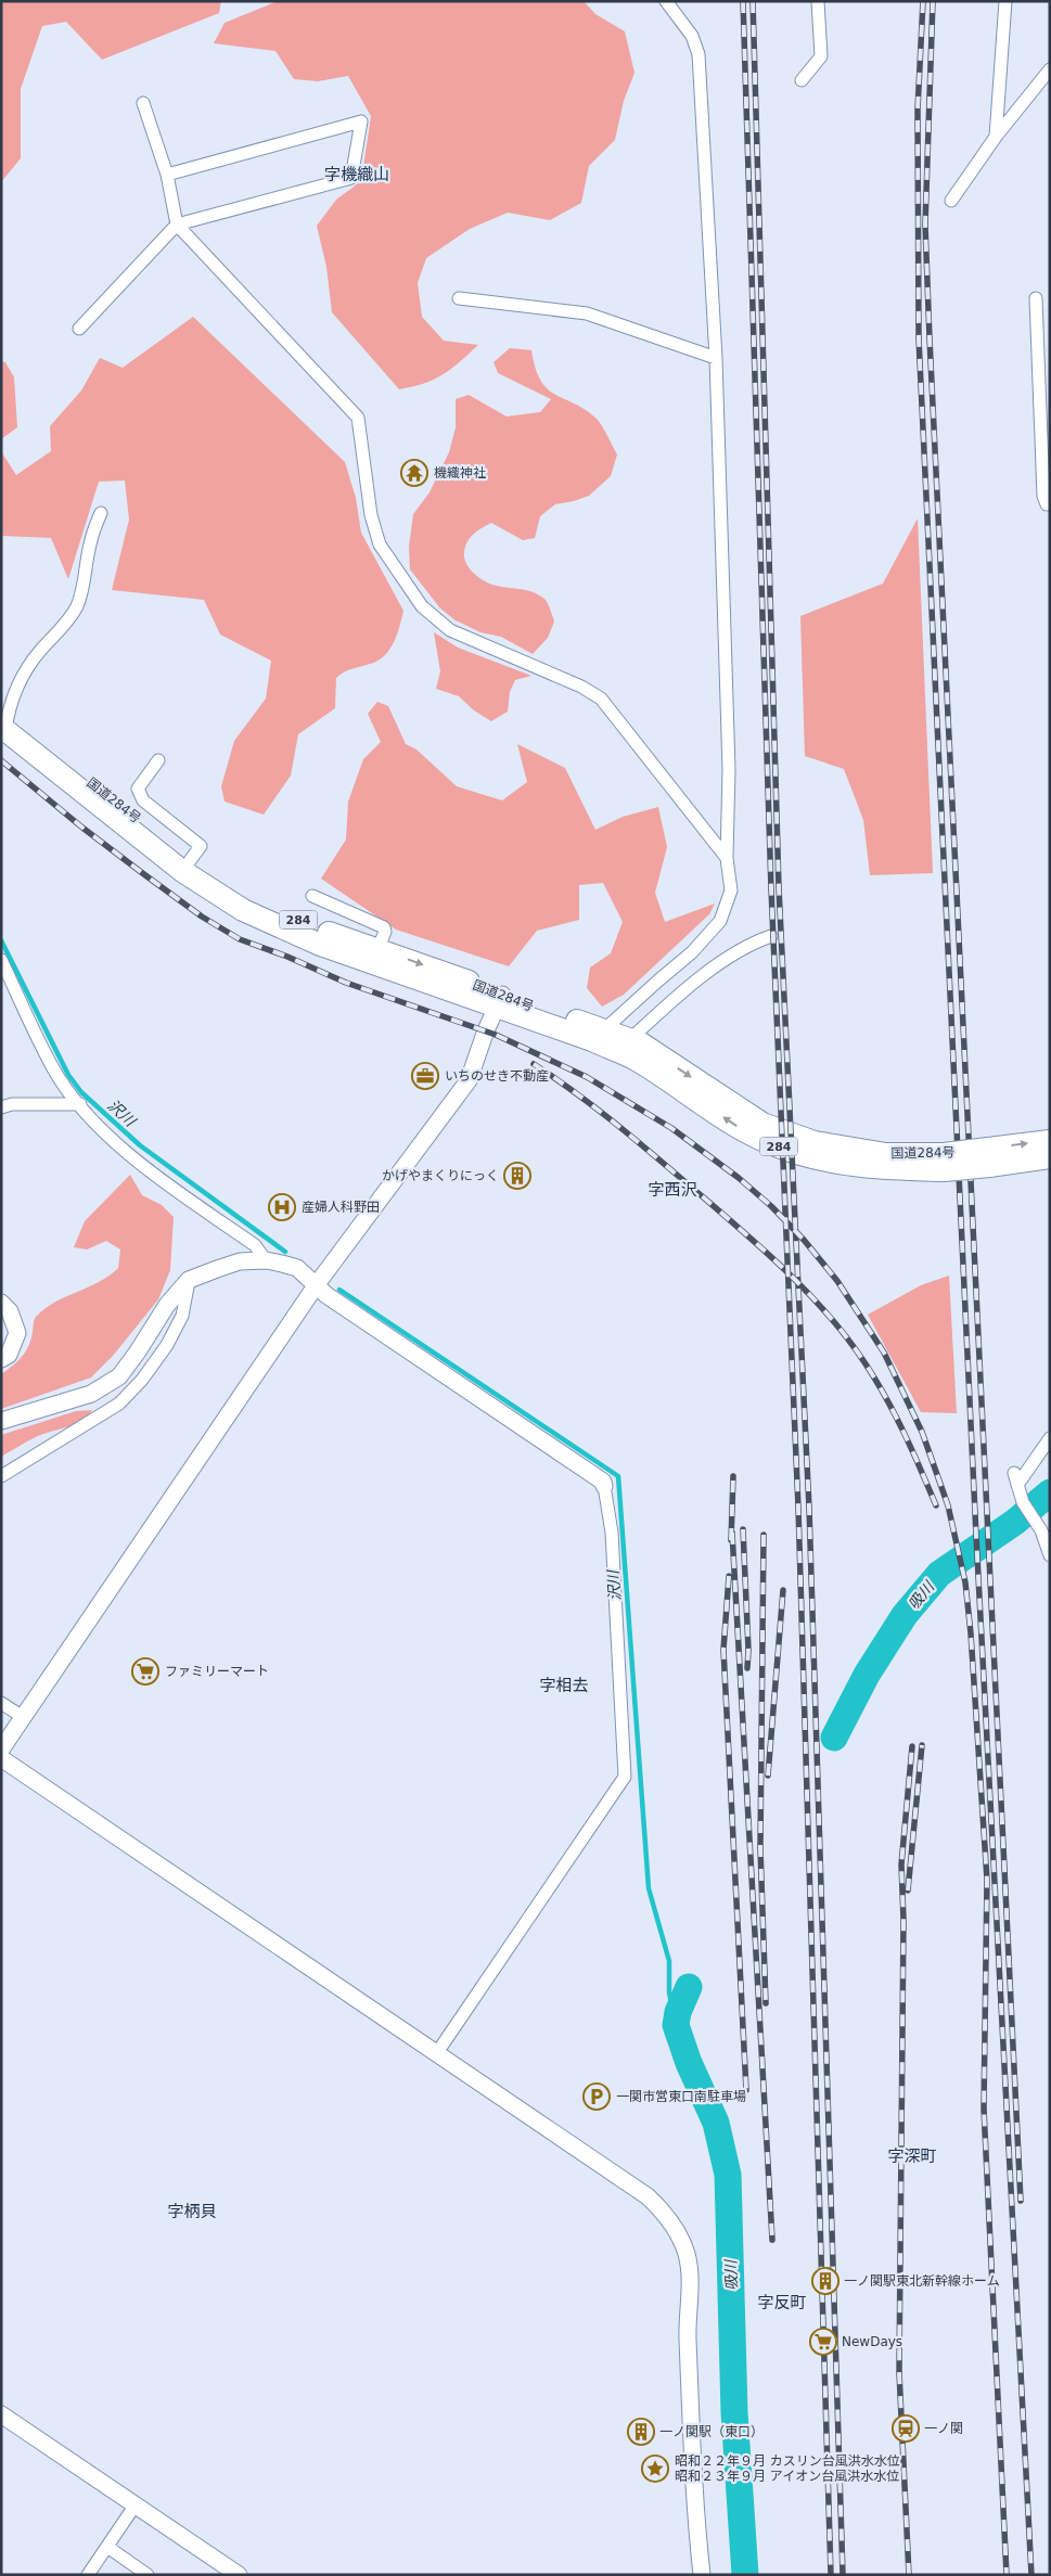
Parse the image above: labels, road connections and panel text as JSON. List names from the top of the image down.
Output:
{
  "streets": {
    "highway": ["国道284号", "284"]
  },
  "districts": [
    "字機織山",
    "字西沢",
    "字相去",
    "字深町",
    "字柄貝",
    "字反町"
  ],
  "water": ["沢川", "吸川"],
  "places": {
    "temple": ["機織神社"],
    "office": ["いちのせき不動産"],
    "building": ["かげやまくりにっく", "一ノ関駅東北新幹線ホーム", "一ノ関駅（東口）"],
    "hospital": ["産婦人科野田"],
    "supermarket": ["ファミリーマート", "NewDays"],
    "parking": ["一関市営東口南駐車場"],
    "station": ["一ノ関"],
    "place": ["昭和２２年９月 カスリン台風洪水水位 昭和２３年９月 アイオン台風洪水水位"]
  }
}
